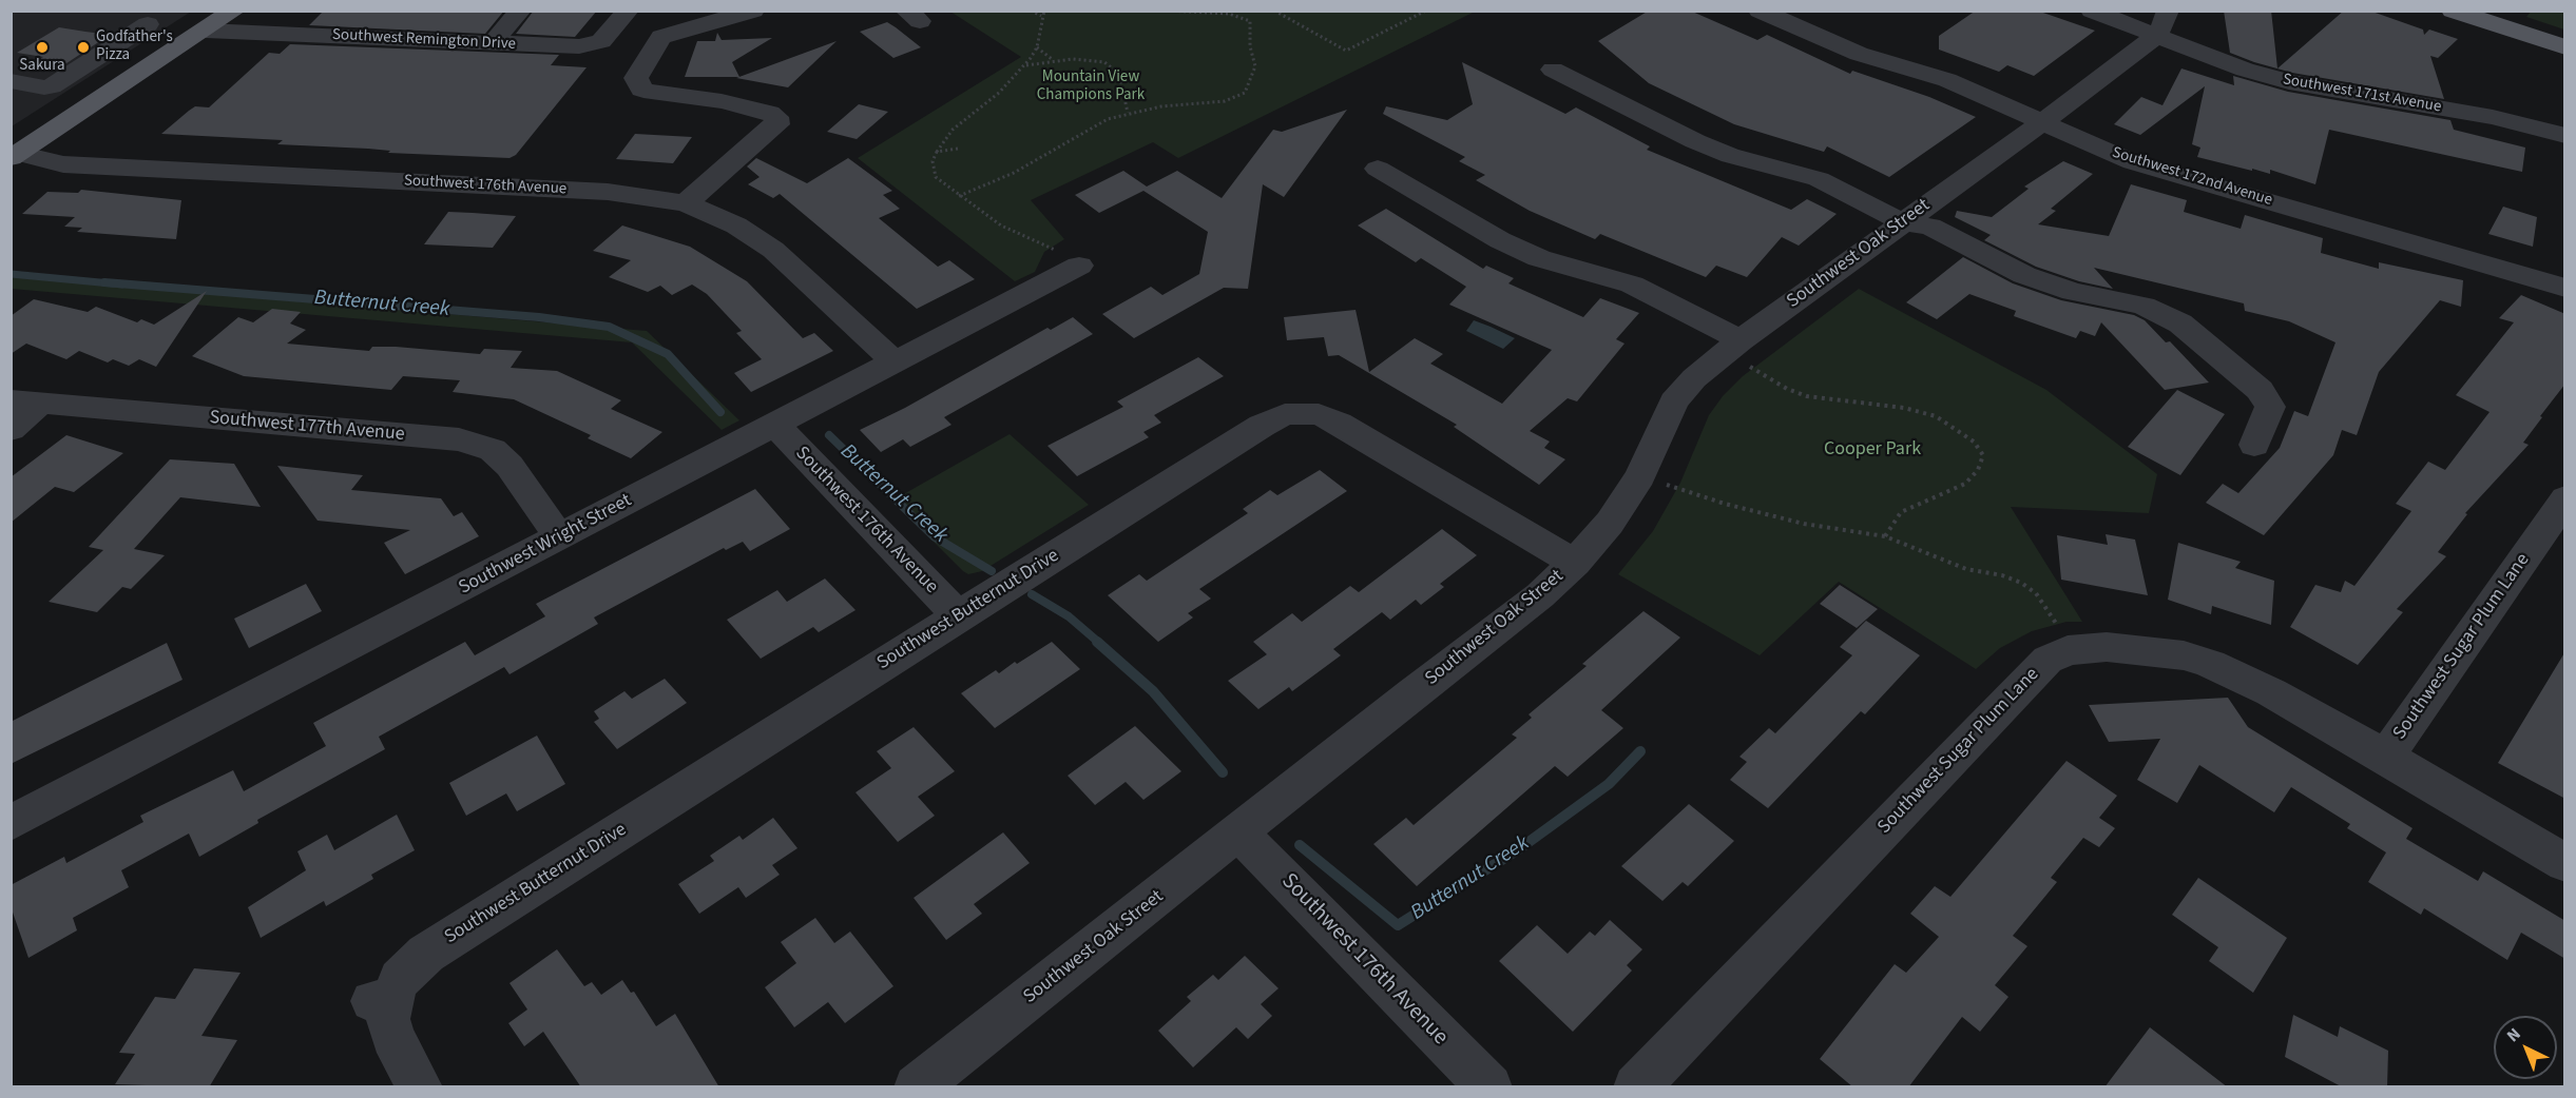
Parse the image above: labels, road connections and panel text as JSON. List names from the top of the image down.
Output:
{
  "streets": {
    "street": [
      "Southwest Remington Drive",
      "Southwest 171st Avenue",
      "Southwest 172nd Avenue",
      "Southwest 176th Avenue",
      "Southwest Oak Street",
      "Southwest 177th Avenue",
      "Southwest Wright Street",
      "Southwest Butternut Drive",
      "Southwest Sugar Plum Lane"
    ]
  },
  "crossings": [
    ["Southwest 171st Avenue", "Southwest Oak Street"],
    ["Southwest 172nd Avenue", "Southwest Oak Street"],
    ["Southwest 176th Avenue", "Southwest Oak Street"],
    ["Southwest 176th Avenue", "Southwest Wright Street"],
    ["Southwest 176th Avenue", "Southwest Butternut Drive"],
    ["Southwest Oak Street", "Southwest Butternut Drive"],
    ["Southwest 177th Avenue", "Southwest Wright Street"]
  ],
  "water": ["Butternut Creek"],
  "parks": ["Mountain View Champions Park", "Cooper Park"],
  "places": ["Sakura", "Godfather's Pizza"],
  "north": "top left"
}
